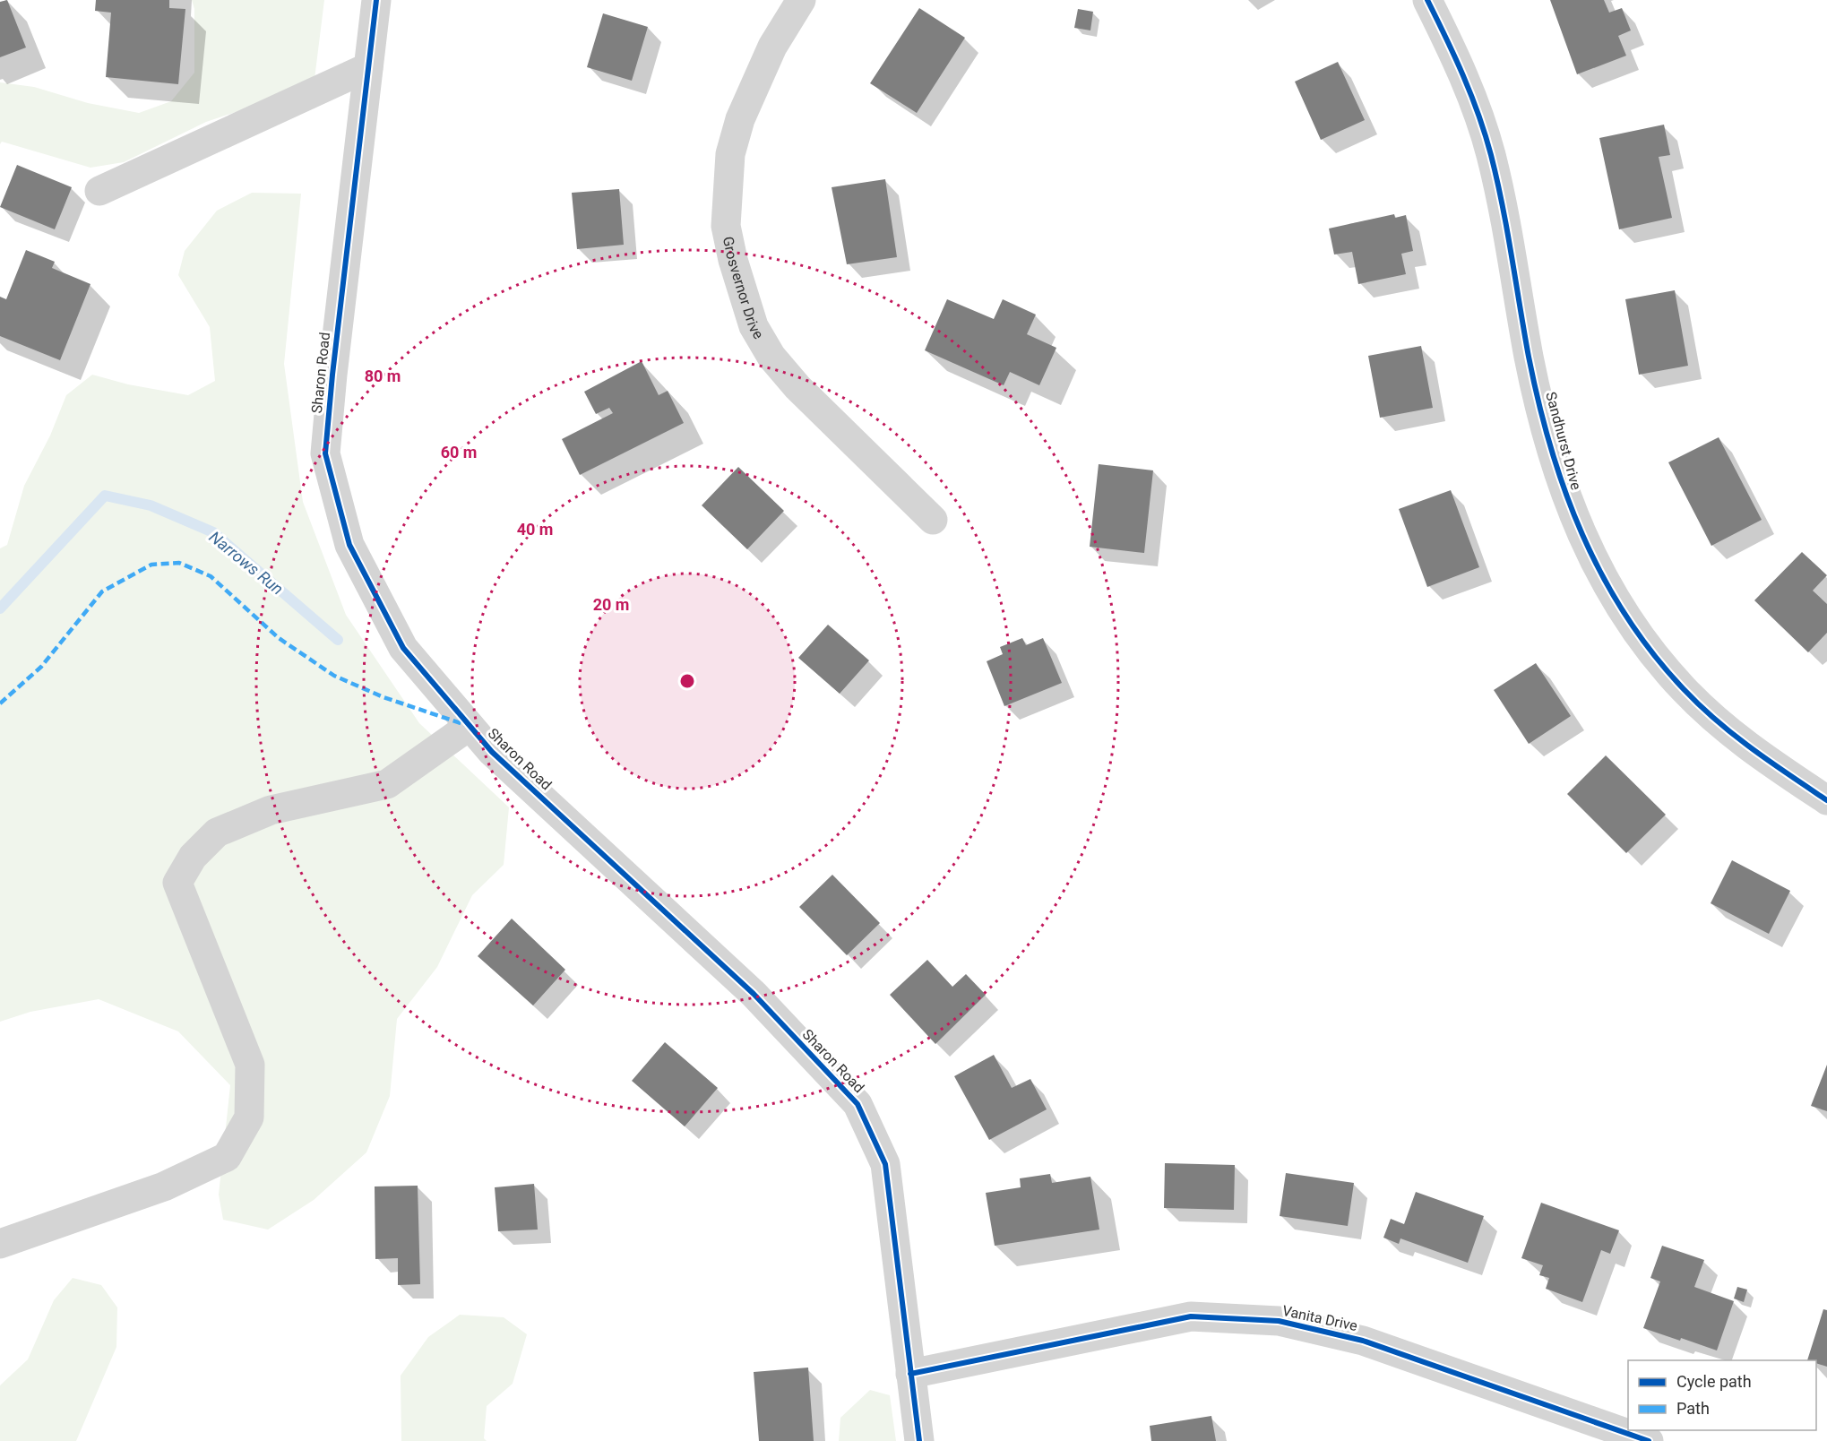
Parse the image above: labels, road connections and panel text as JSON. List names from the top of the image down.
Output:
{
  "streets": {
    "street": [
      "Grosvernor Drive",
      "Sharon Road",
      "Sandhurst Drive",
      "Vanita Drive"
    ]
  },
  "crossings": [
    ["Sharon Road", "Vanita Drive"]
  ],
  "water": ["Narrows Run"],
  "legend": ["Cycle path", "Path"],
  "rings": [
    "80 m",
    "60 m",
    "40 m",
    "20 m"
  ]
}
